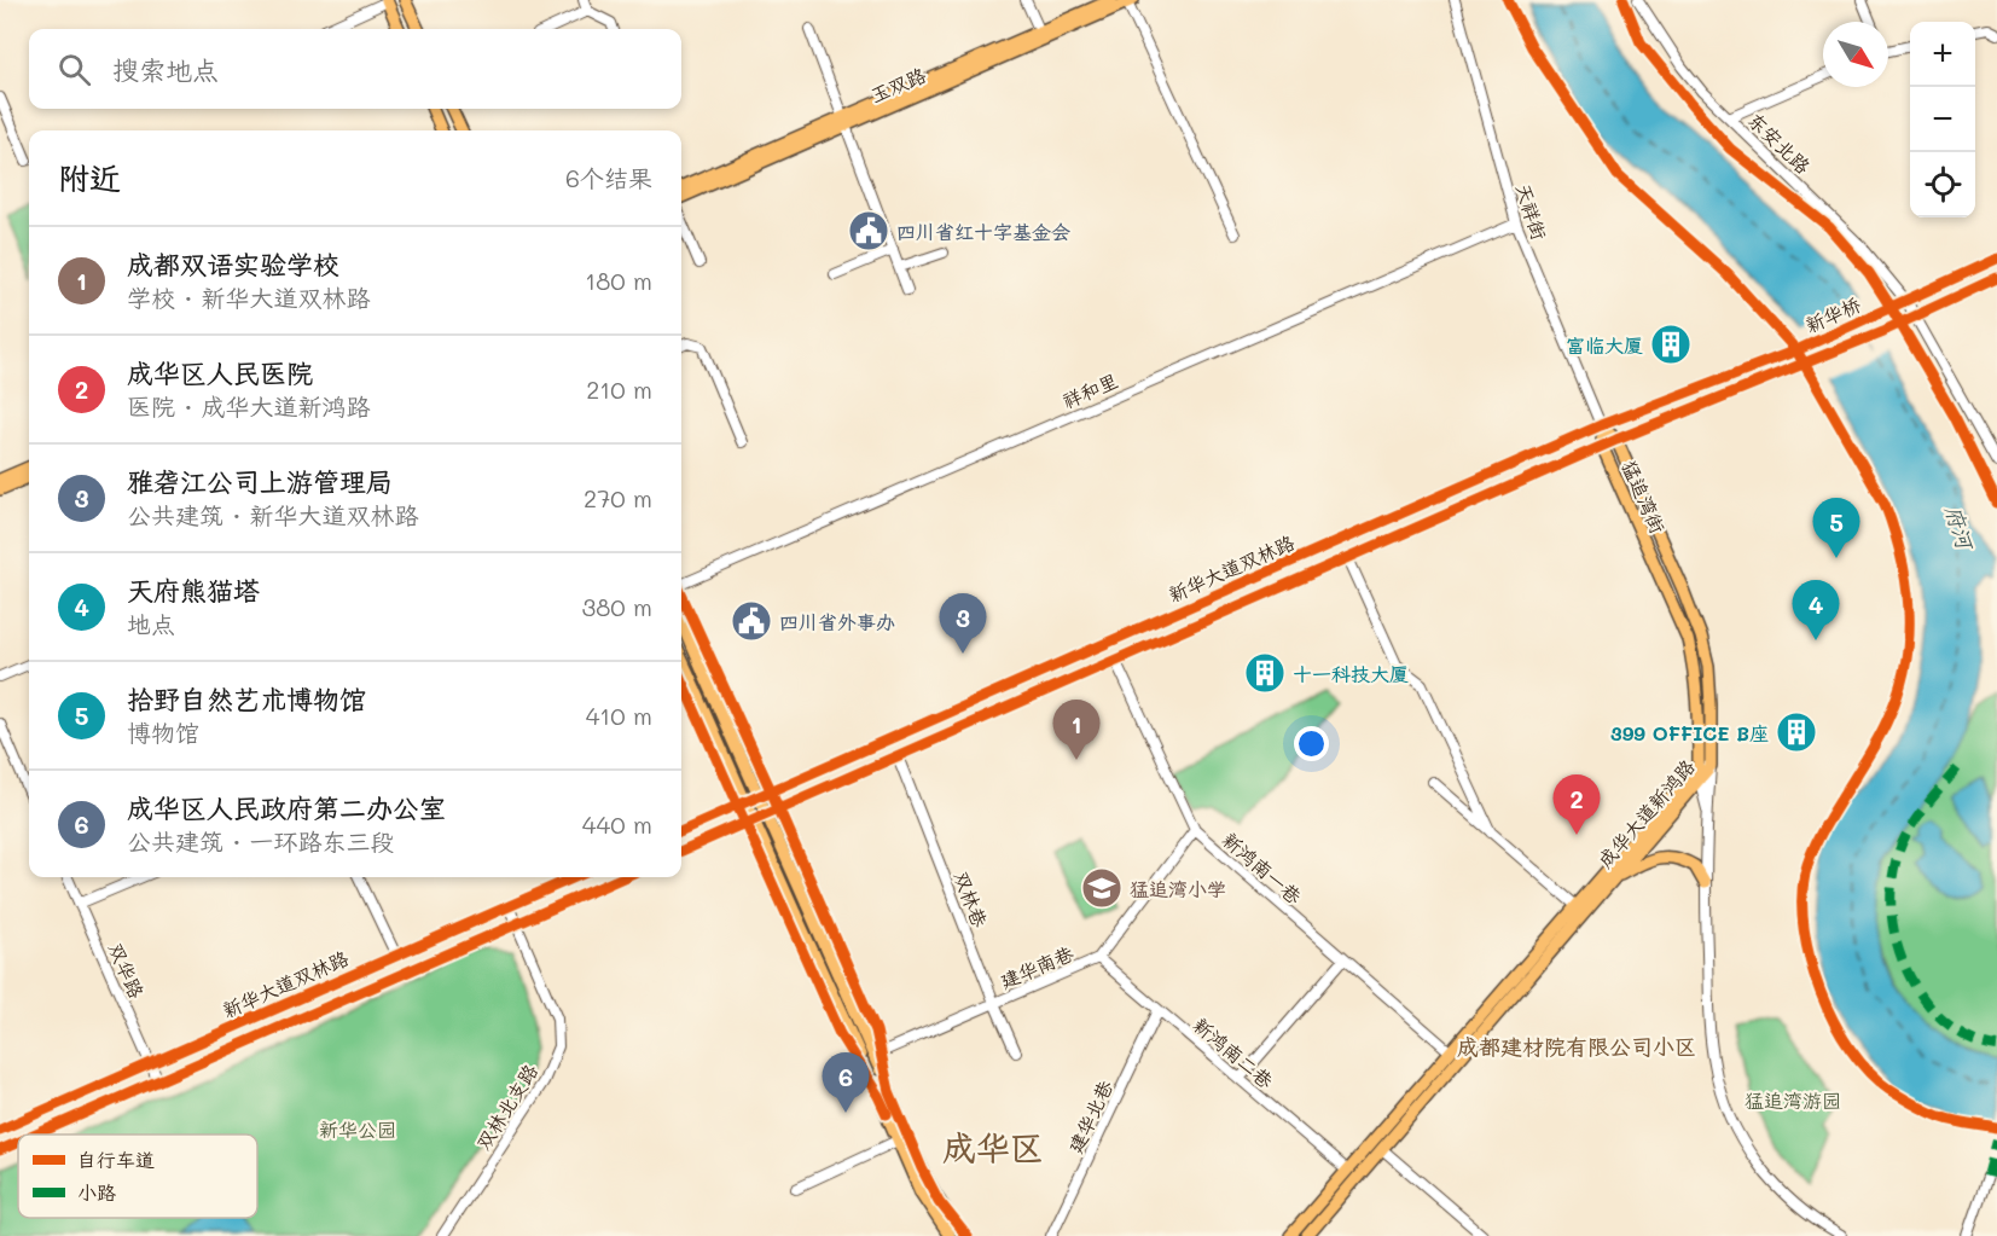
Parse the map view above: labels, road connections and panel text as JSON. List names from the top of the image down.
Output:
{
  "streets": {
    "main road": [
      "玉双路",
      "新华桥",
      "猛追湾街",
      "新华大道双林路",
      "成华大道新鸿路"
    ],
    "street": [
      "东安北路",
      "天祥街",
      "祥和里",
      "新鸿南一巷",
      "双林巷",
      "建华南巷",
      "双华路",
      "新鸿南二巷",
      "双林北支路",
      "建华北巷"
    ]
  },
  "crossings": [
    ["东安北路", "新华桥"],
    ["天祥街", "祥和里"],
    ["天祥街", "猛追湾街"],
    ["天祥街", "新华大道双林路"],
    ["新华桥", "新华大道双林路"],
    ["猛追湾街", "新华大道双林路"],
    ["猛追湾街", "成华大道新鸿路"],
    ["新华大道双林路", "新鸿南一巷"],
    ["新华大道双林路", "双林巷"],
    ["新华大道双林路", "双华路"],
    ["新华大道双林路", "双林北支路"],
    ["成华大道新鸿路", "新鸿南一巷"],
    ["成华大道新鸿路", "新鸿南二巷"],
    ["新鸿南一巷", "建华南巷"],
    ["双林巷", "建华南巷"],
    ["建华南巷", "新鸿南二巷"],
    ["新鸿南二巷", "建华北巷"]
  ],
  "districts": ["成都建材院有限公司小区", "成华区"],
  "water": ["府河"],
  "parks": ["猛追湾游园", "新华公园"],
  "places": {
    "public building": ["四川省红十字基金会", "四川省外事办"],
    "building": ["富临大厦", "十一科技大厦", "399 OFFICE B座"],
    "school or university": ["猛追湾小学"]
  },
  "legend": ["自行车道", "小路"],
  "north": "bottom right",
  "page": {
    "map_buttons": ["+", "−"],
    "search": "搜索地点",
    "heading": ["附近", "6个结果"],
    "list": [
      {
        "mark": "1",
        "name": "成都双语实验学校",
        "note": "学校 · 新华大道双林路",
        "value": "180 m"
      },
      {
        "mark": "2",
        "name": "成华区人民医院",
        "note": "医院 · 成华大道新鸿路",
        "value": "210 m"
      },
      {
        "mark": "3",
        "name": "雅砻江公司上游管理局",
        "note": "公共建筑 · 新华大道双林路",
        "value": "270 m"
      },
      {
        "mark": "4",
        "name": "天府熊猫塔",
        "note": "地点",
        "value": "380 m"
      },
      {
        "mark": "5",
        "name": "拾野自然艺术博物馆",
        "note": "博物馆",
        "value": "410 m"
      },
      {
        "mark": "6",
        "name": "成华区人民政府第二办公室",
        "note": "公共建筑 · 一环路东三段",
        "value": "440 m"
      }
    ],
    "pins": [
      "5",
      "4",
      "3",
      "1",
      "2",
      "6"
    ]
  }
}
